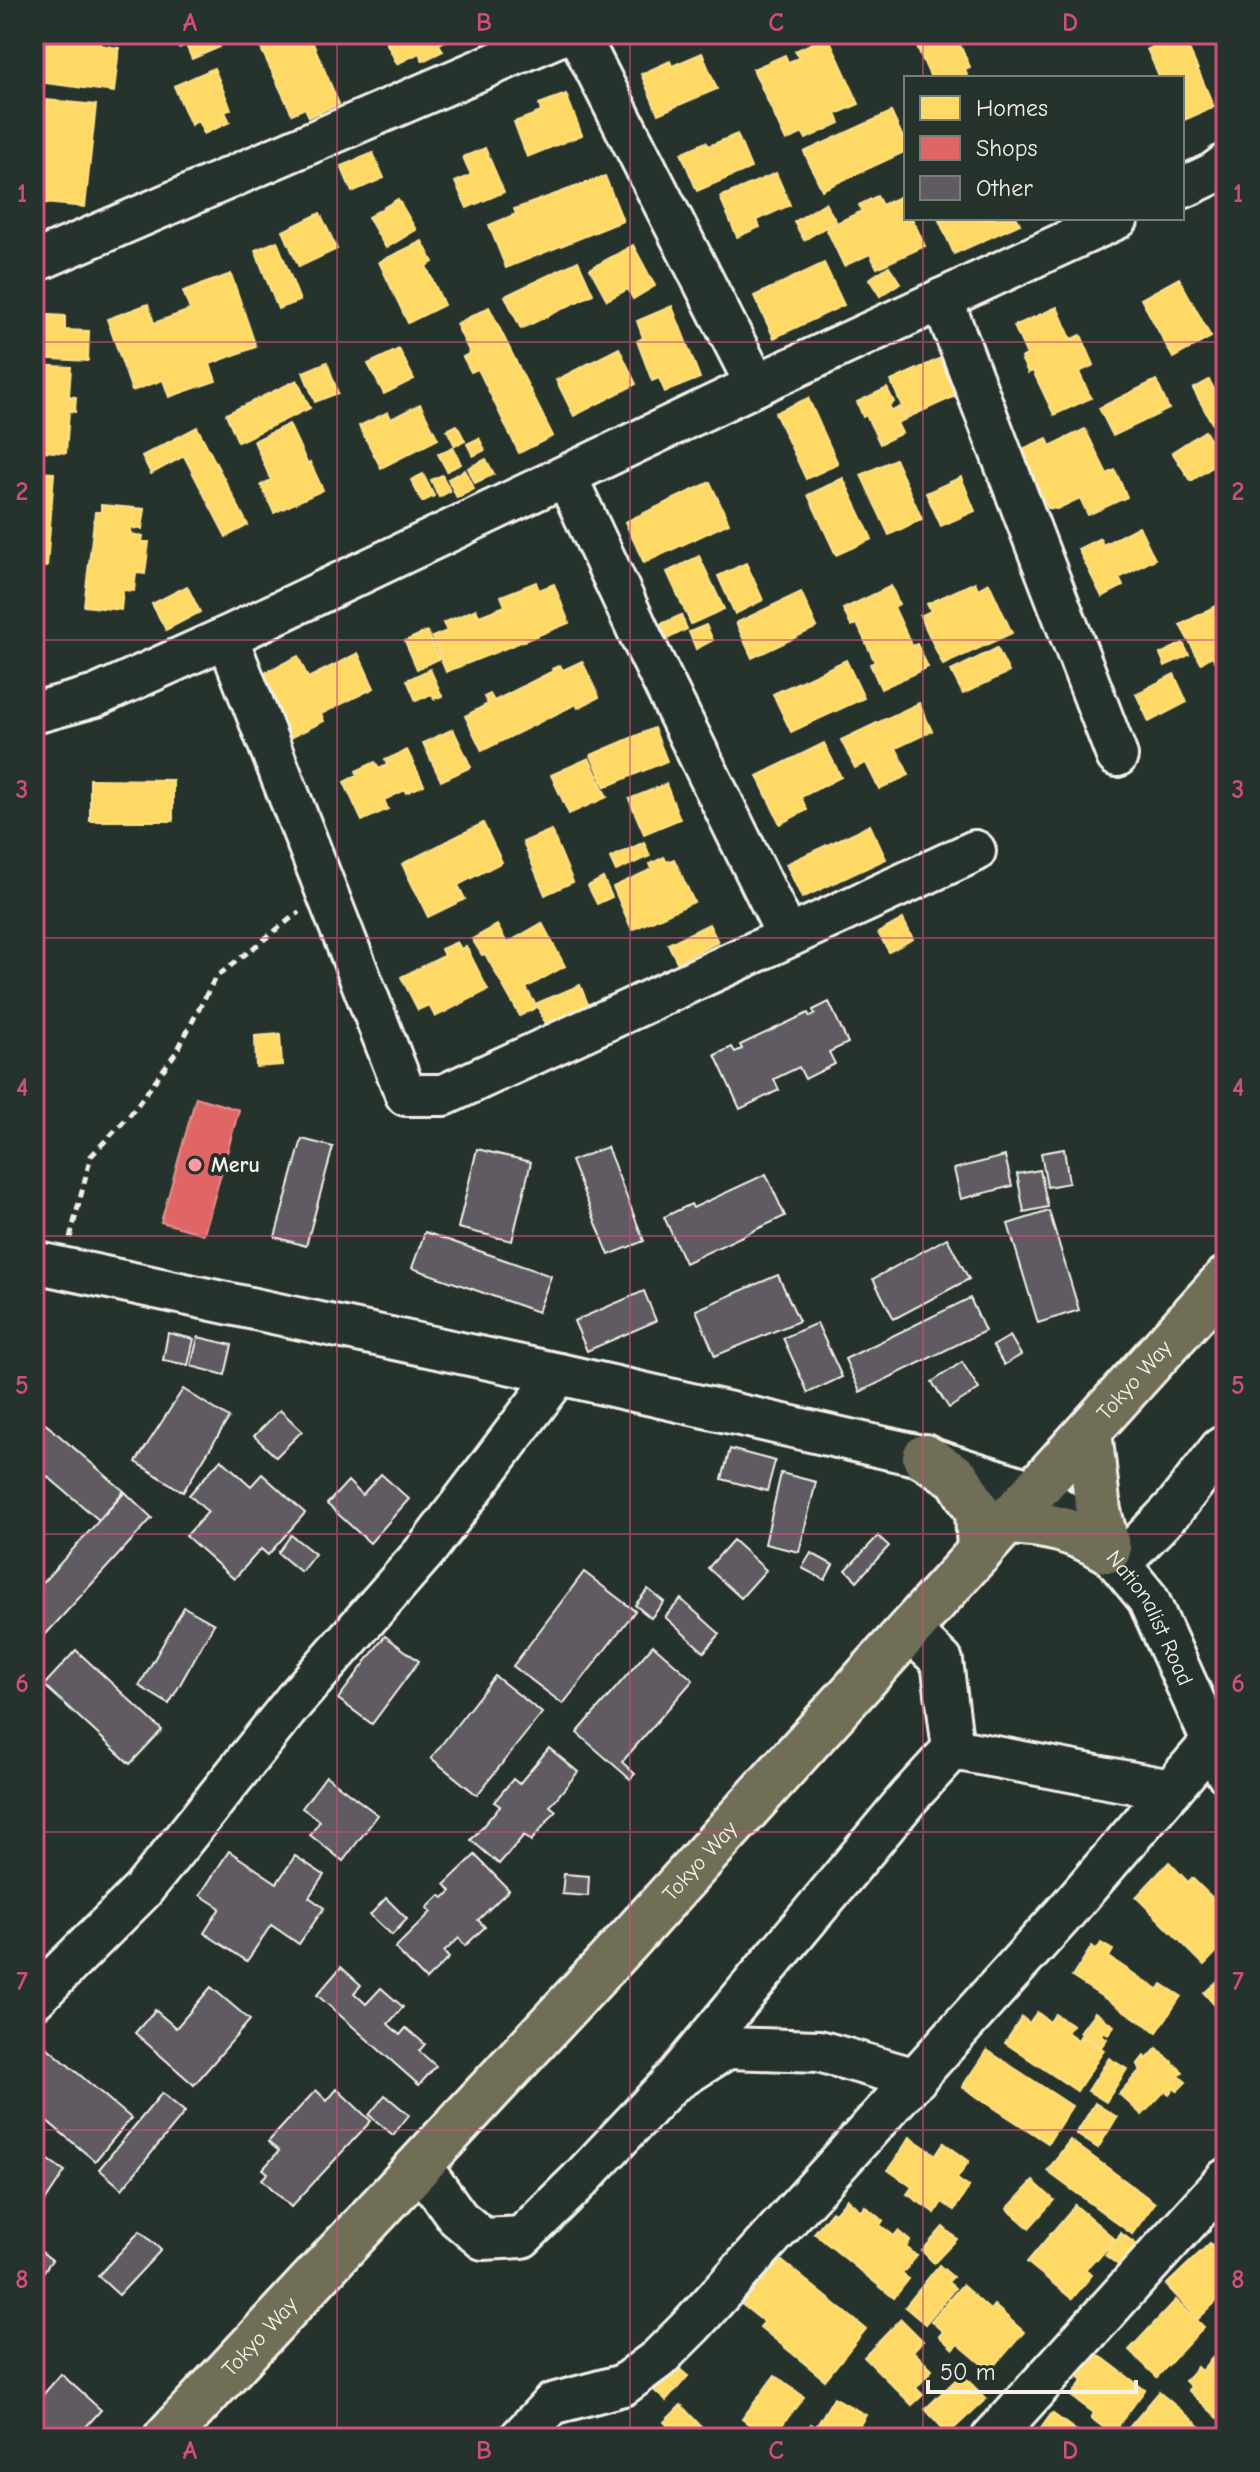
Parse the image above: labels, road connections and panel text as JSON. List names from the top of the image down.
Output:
{
  "streets": {
    "main road": ["Tokyo Way"],
    "street": ["Nationalist Road"]
  },
  "places": ["Meru"],
  "legend": ["Homes", "Shops", "Other"],
  "scale_bar": "50 m",
  "grid": {
    "columns": [
      "A",
      "B",
      "C",
      "D"
    ],
    "rows": [
      "1",
      "2",
      "3",
      "4",
      "5",
      "6",
      "7",
      "8"
    ]
  }
}
